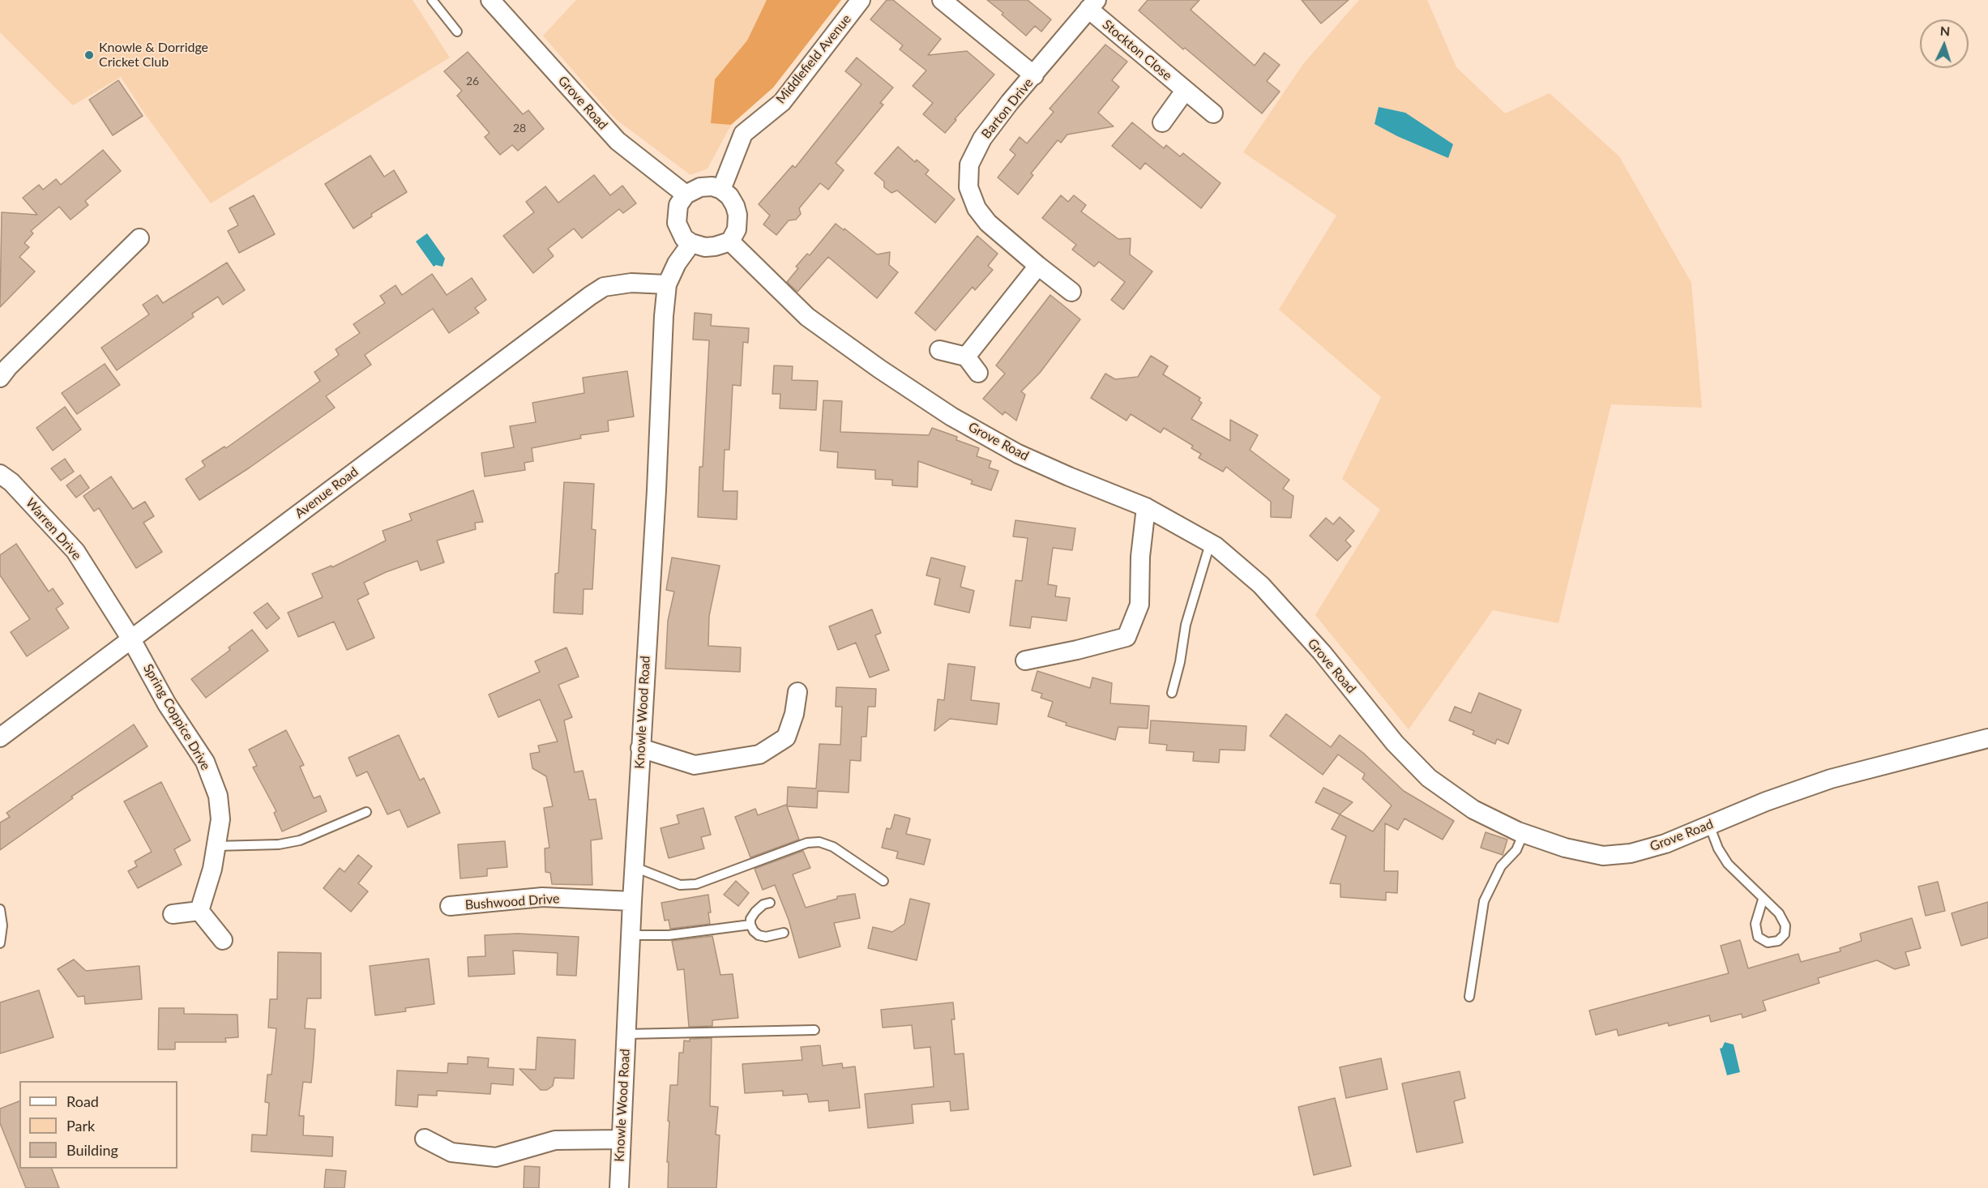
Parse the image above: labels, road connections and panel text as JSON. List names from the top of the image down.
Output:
{
  "streets": {
    "street": [
      "Stockton Close",
      "Middlefield Avenue",
      "Grove Road",
      "Barton Drive",
      "Avenue Road",
      "Warren Drive",
      "Knowle Wood Road",
      "Spring Coppice Drive",
      "Bushwood Drive"
    ]
  },
  "crossings": [
    ["Stockton Close", "Barton Drive"],
    ["Middlefield Avenue", "Grove Road"],
    ["Middlefield Avenue", "Knowle Wood Road"],
    ["Grove Road", "Knowle Wood Road"],
    ["Avenue Road", "Warren Drive"],
    ["Avenue Road", "Knowle Wood Road"],
    ["Avenue Road", "Spring Coppice Drive"],
    ["Warren Drive", "Spring Coppice Drive"],
    ["Knowle Wood Road", "Bushwood Drive"]
  ],
  "places": ["Knowle & Dorridge Cricket Club"],
  "house_numbers": ["26", "28"],
  "legend": ["Road", "Park", "Building"],
  "north": "top"
}
